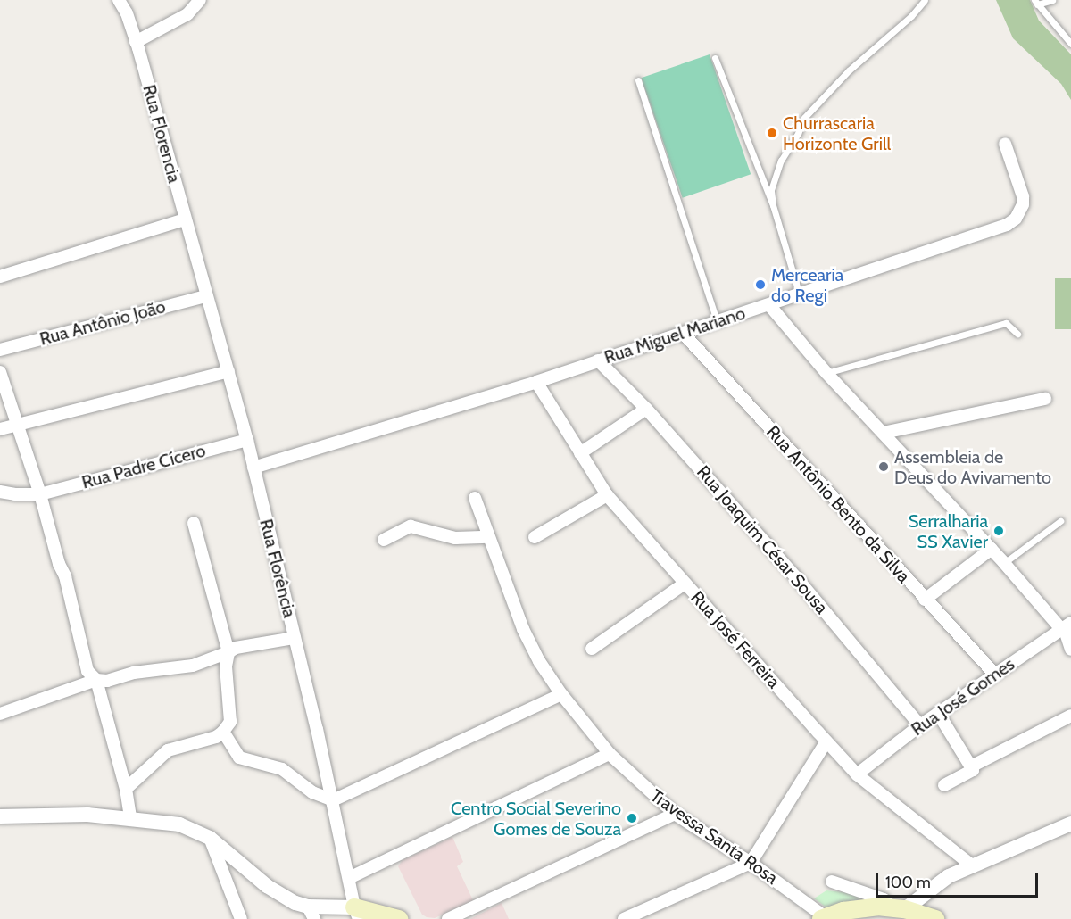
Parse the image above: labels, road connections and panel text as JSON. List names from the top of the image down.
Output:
{
  "streets": {
    "street": [
      "Rua Florencia",
      "Rua Antônio João",
      "Rua Miguel Mariano",
      "Rua Padre Cícero",
      "Rua Antônio Bento da Silva",
      "Rua Joaquim César Sousa",
      "Rua Florência",
      "Rua José Ferreira",
      "Rua José Gomes",
      "Travessa Santa Rosa"
    ]
  },
  "crossings": [
    ["Rua Florencia", "Rua Florência"],
    ["Rua Antônio João", "Rua Florência"],
    ["Rua Miguel Mariano", "Rua Antônio Bento da Silva"],
    ["Rua Miguel Mariano", "Rua Joaquim César Sousa"],
    ["Rua Miguel Mariano", "Rua Florência"],
    ["Rua Miguel Mariano", "Rua José Ferreira"],
    ["Rua Padre Cícero", "Rua Florência"],
    ["Rua Antônio Bento da Silva", "Rua José Gomes"],
    ["Rua Joaquim César Sousa", "Rua José Gomes"],
    ["Rua José Ferreira", "Rua José Gomes"]
  ],
  "places": [
    "Churrascaria Horizonte Grill",
    "Mercearia do Regi",
    "Assembleia de Deus do Avivamento",
    "Serralharia SS Xavier",
    "Centro Social Severino Gomes de Souza"
  ],
  "scale_bar": "100 m"
}
